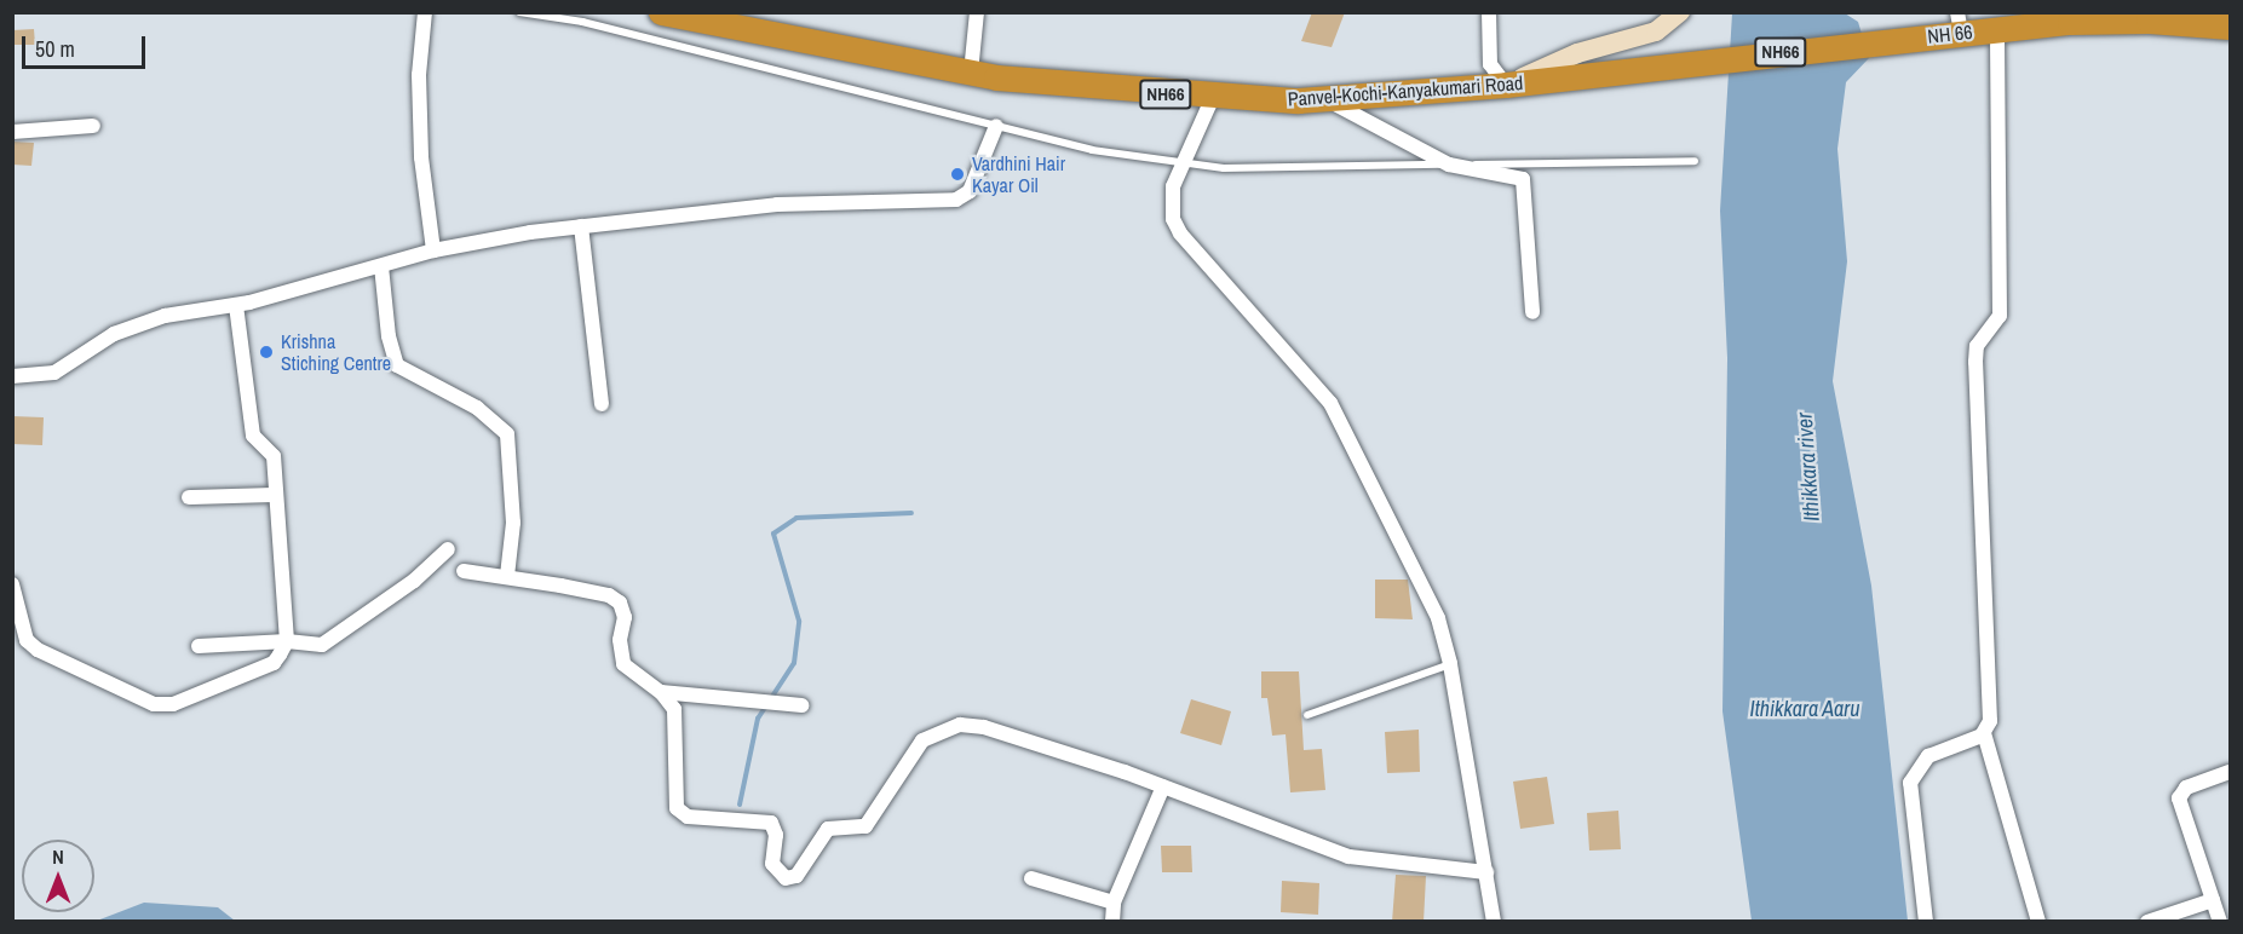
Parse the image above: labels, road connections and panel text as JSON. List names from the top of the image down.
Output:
{
  "streets": {
    "highway": ["NH 66", "NH66", "Panvel-Kochi-Kanyakumari Road"]
  },
  "crossings": [
    ["NH 66", "Panvel-Kochi-Kanyakumari Road"]
  ],
  "water": ["Ithikkara river", "Ithikkara Aaru"],
  "places": ["Vardhini Hair Kayar Oil", "Krishna Stiching Centre"],
  "scale_bar": "50 m",
  "north": "top"
}
